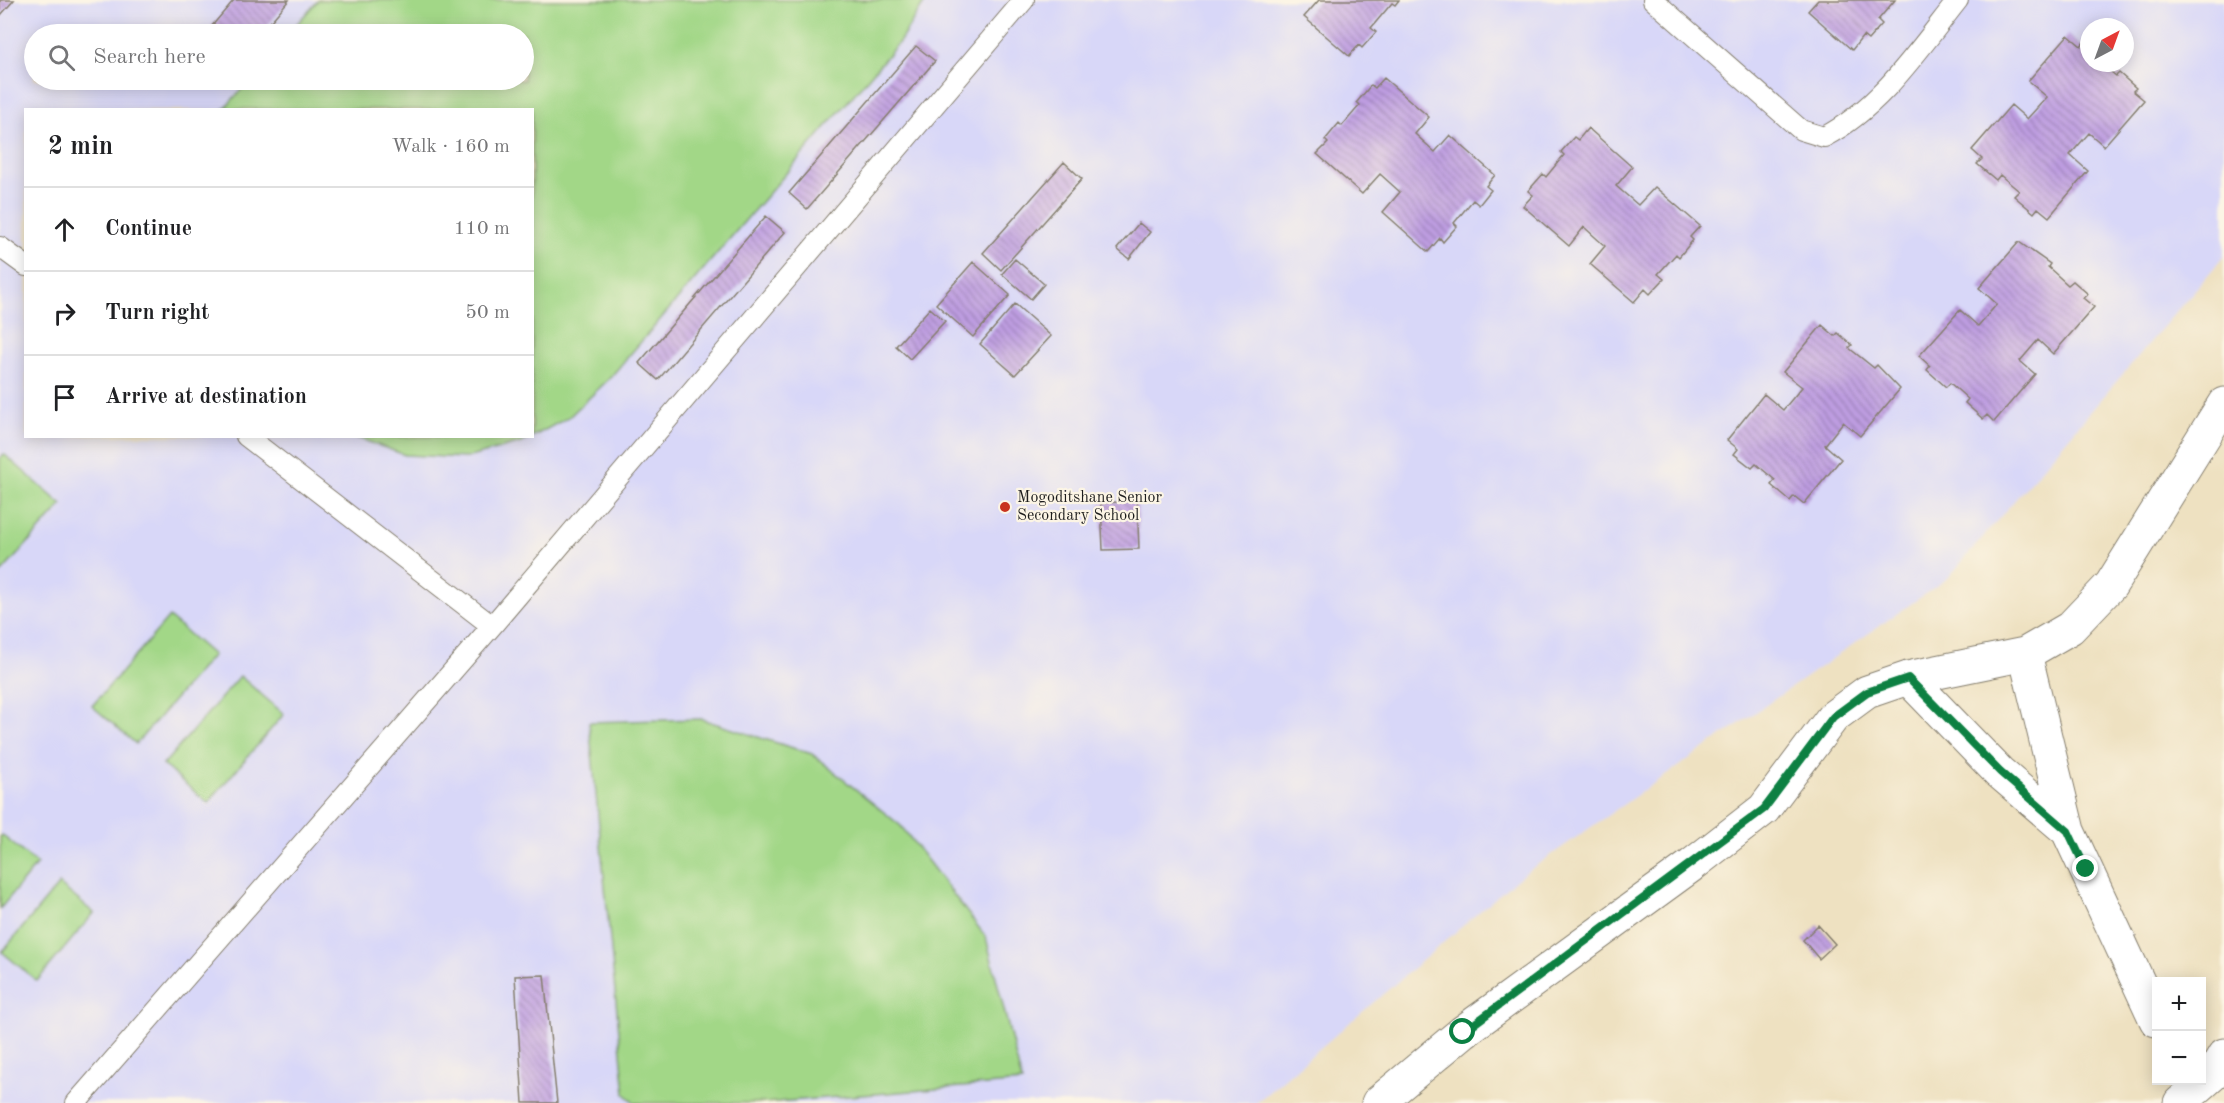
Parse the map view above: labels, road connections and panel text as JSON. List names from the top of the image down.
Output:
{
  "places": ["Mogoditshane Senior Secondary School"],
  "north": "top right",
  "page": {
    "search": "Search here",
    "heading": ["2 min", "Walk · 160 m"],
    "list": [
      ["Continue", "110 m"],
      ["Turn right", "50 m"],
      "Arrive at destination"
    ],
    "map_buttons": ["+", "−"]
  }
}
